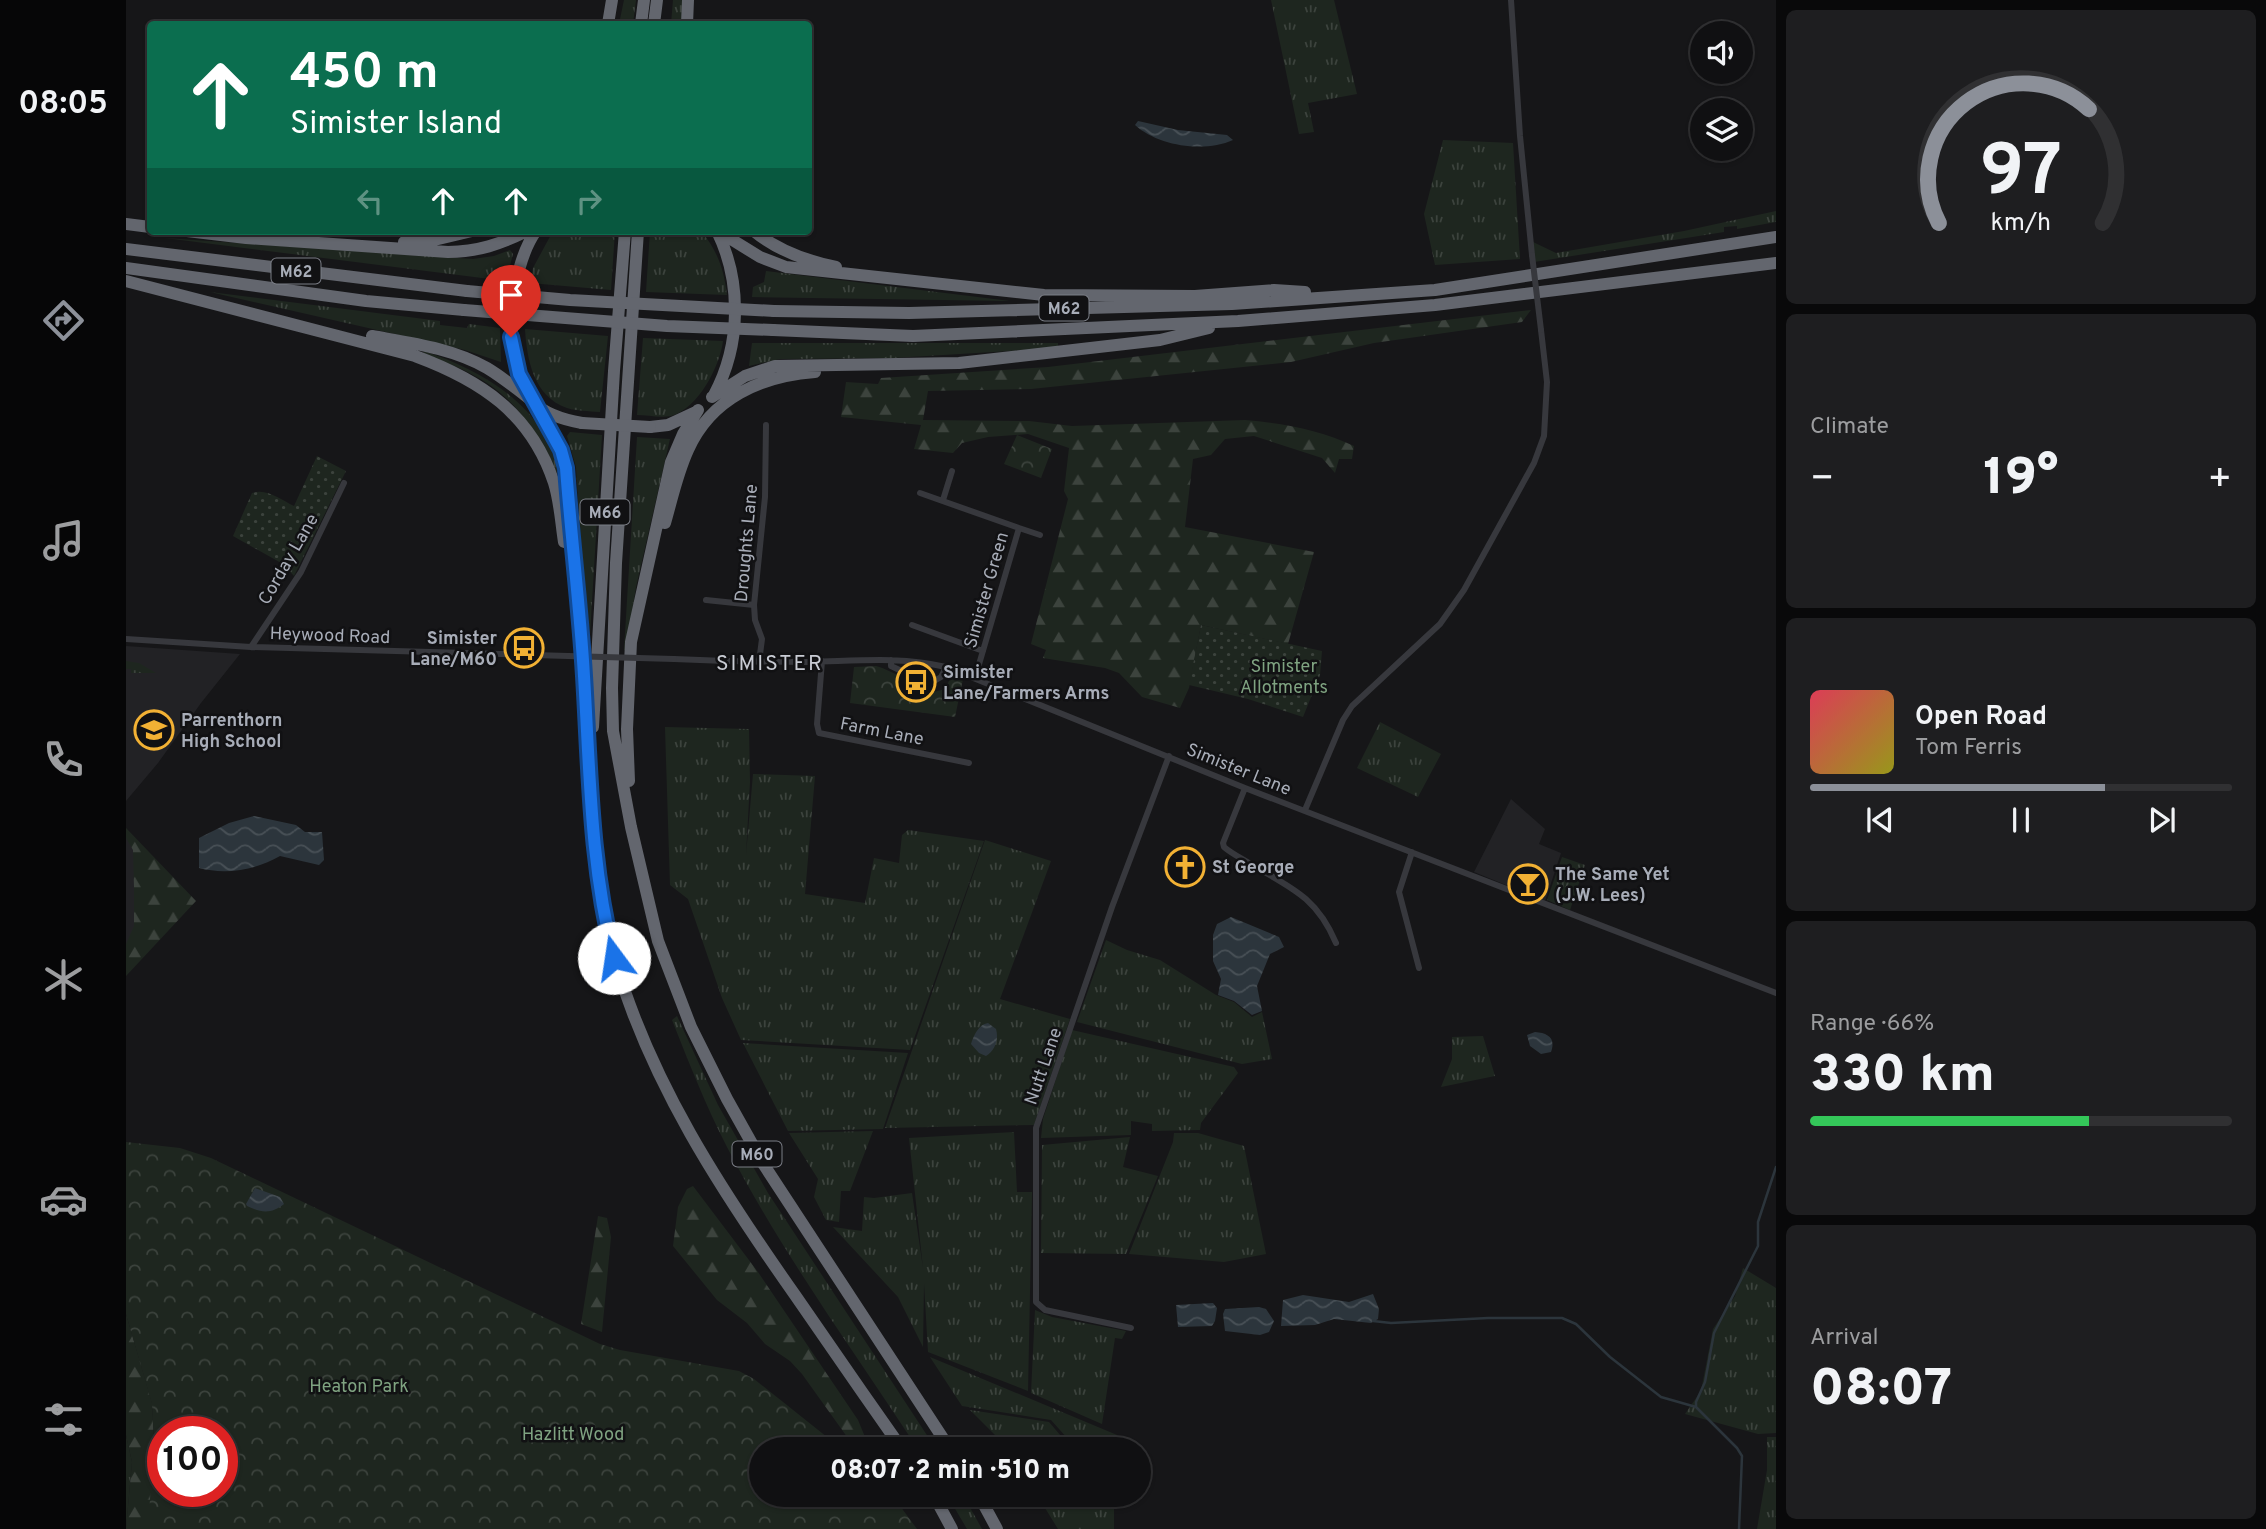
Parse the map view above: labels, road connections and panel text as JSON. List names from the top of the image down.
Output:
{
  "streets": {
    "highway": ["M62", "M66", "M60"],
    "street": [
      "Droughts Lane",
      "Corday Lane",
      "Simister Green",
      "Heywood Road",
      "Farm Lane",
      "Simister Lane",
      "Nutt Lane"
    ]
  },
  "crossings": [
    ["M66", "M60"],
    ["Droughts Lane", "Simister Lane"],
    ["Corday Lane", "Heywood Road"],
    ["Simister Green", "Simister Lane"],
    ["Heywood Road", "Simister Lane"],
    ["Farm Lane", "Simister Lane"],
    ["Simister Lane", "Nutt Lane"]
  ],
  "districts": ["SIMISTER"],
  "parks": ["Simister Allotments", "Heaton Park", "Hazlitt Wood"],
  "places": {
    "bus stop": ["Simister Lane/M60", "Simister Lane/Farmers Arms"],
    "school or university": ["Parrenthorn High School"],
    "church": ["St George"],
    "bar": ["The Same Yet (J.W. Lees)"]
  },
  "page": {
    "tabs": "08:05",
    "turn": ["450 m", "Simister Island"],
    "tile": [
      "Climate",
      ["Range · 66%", "330 km"],
      ["Arrival", "08:07"]
    ],
    "heat": ["−", "19°", "+"],
    "song": ["Open Road", "Tom Ferris"],
    "limit": "100",
    "trip": "08:07 · 2 min · 510 m",
    "gauge": ["97", "km/h"]
  }
}
